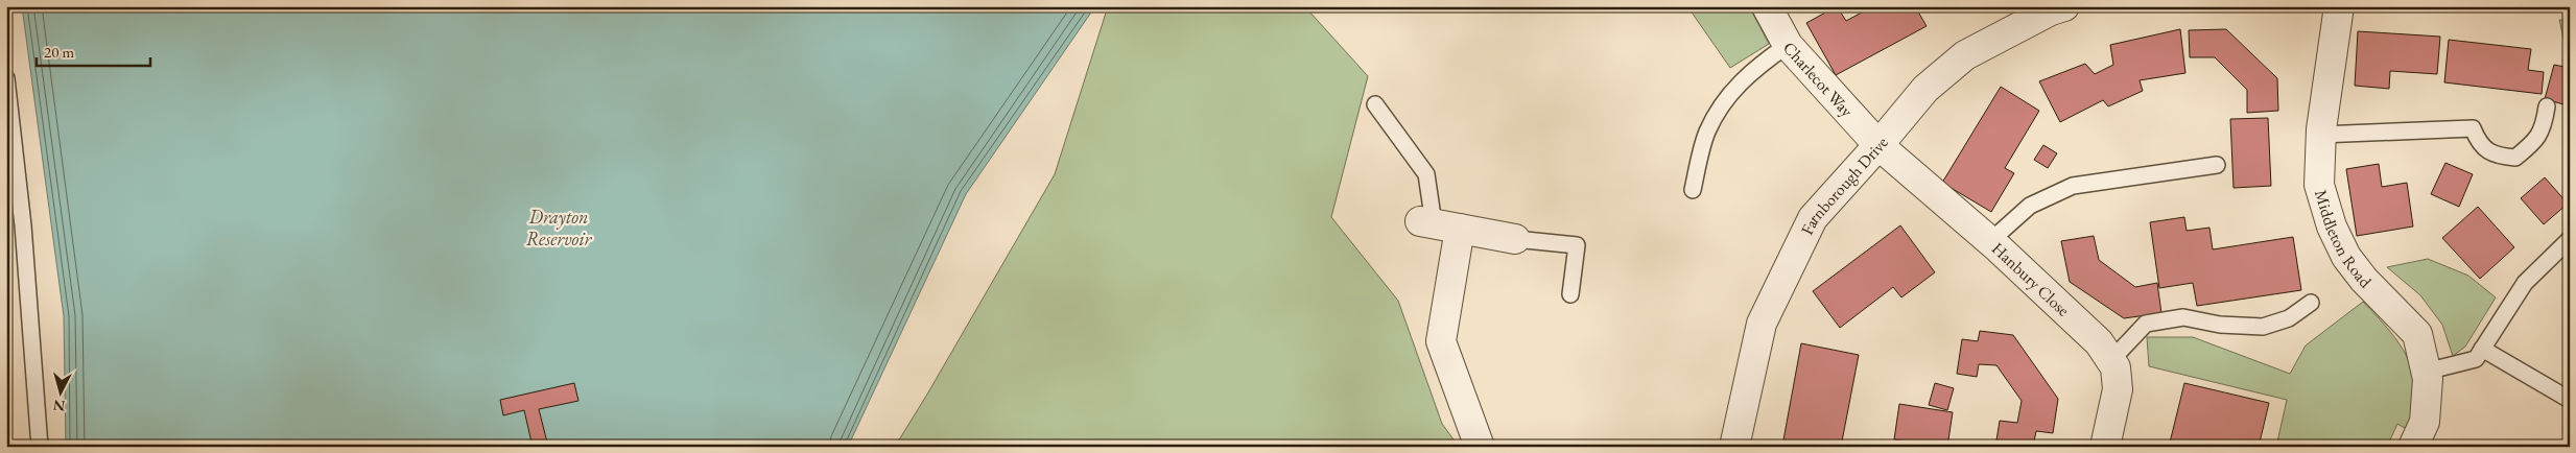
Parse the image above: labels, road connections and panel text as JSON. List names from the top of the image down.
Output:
{
  "streets": {
    "street": [
      "Charlecot Way",
      "Farnborough Drive",
      "Middleton Road",
      "Hanbury Close"
    ]
  },
  "crossings": [
    ["Charlecot Way", "Farnborough Drive"],
    ["Charlecot Way", "Hanbury Close"],
    ["Farnborough Drive", "Hanbury Close"]
  ],
  "water": ["Drayton Reservoir"],
  "scale_bar": "20 m",
  "north": "bottom"
}
